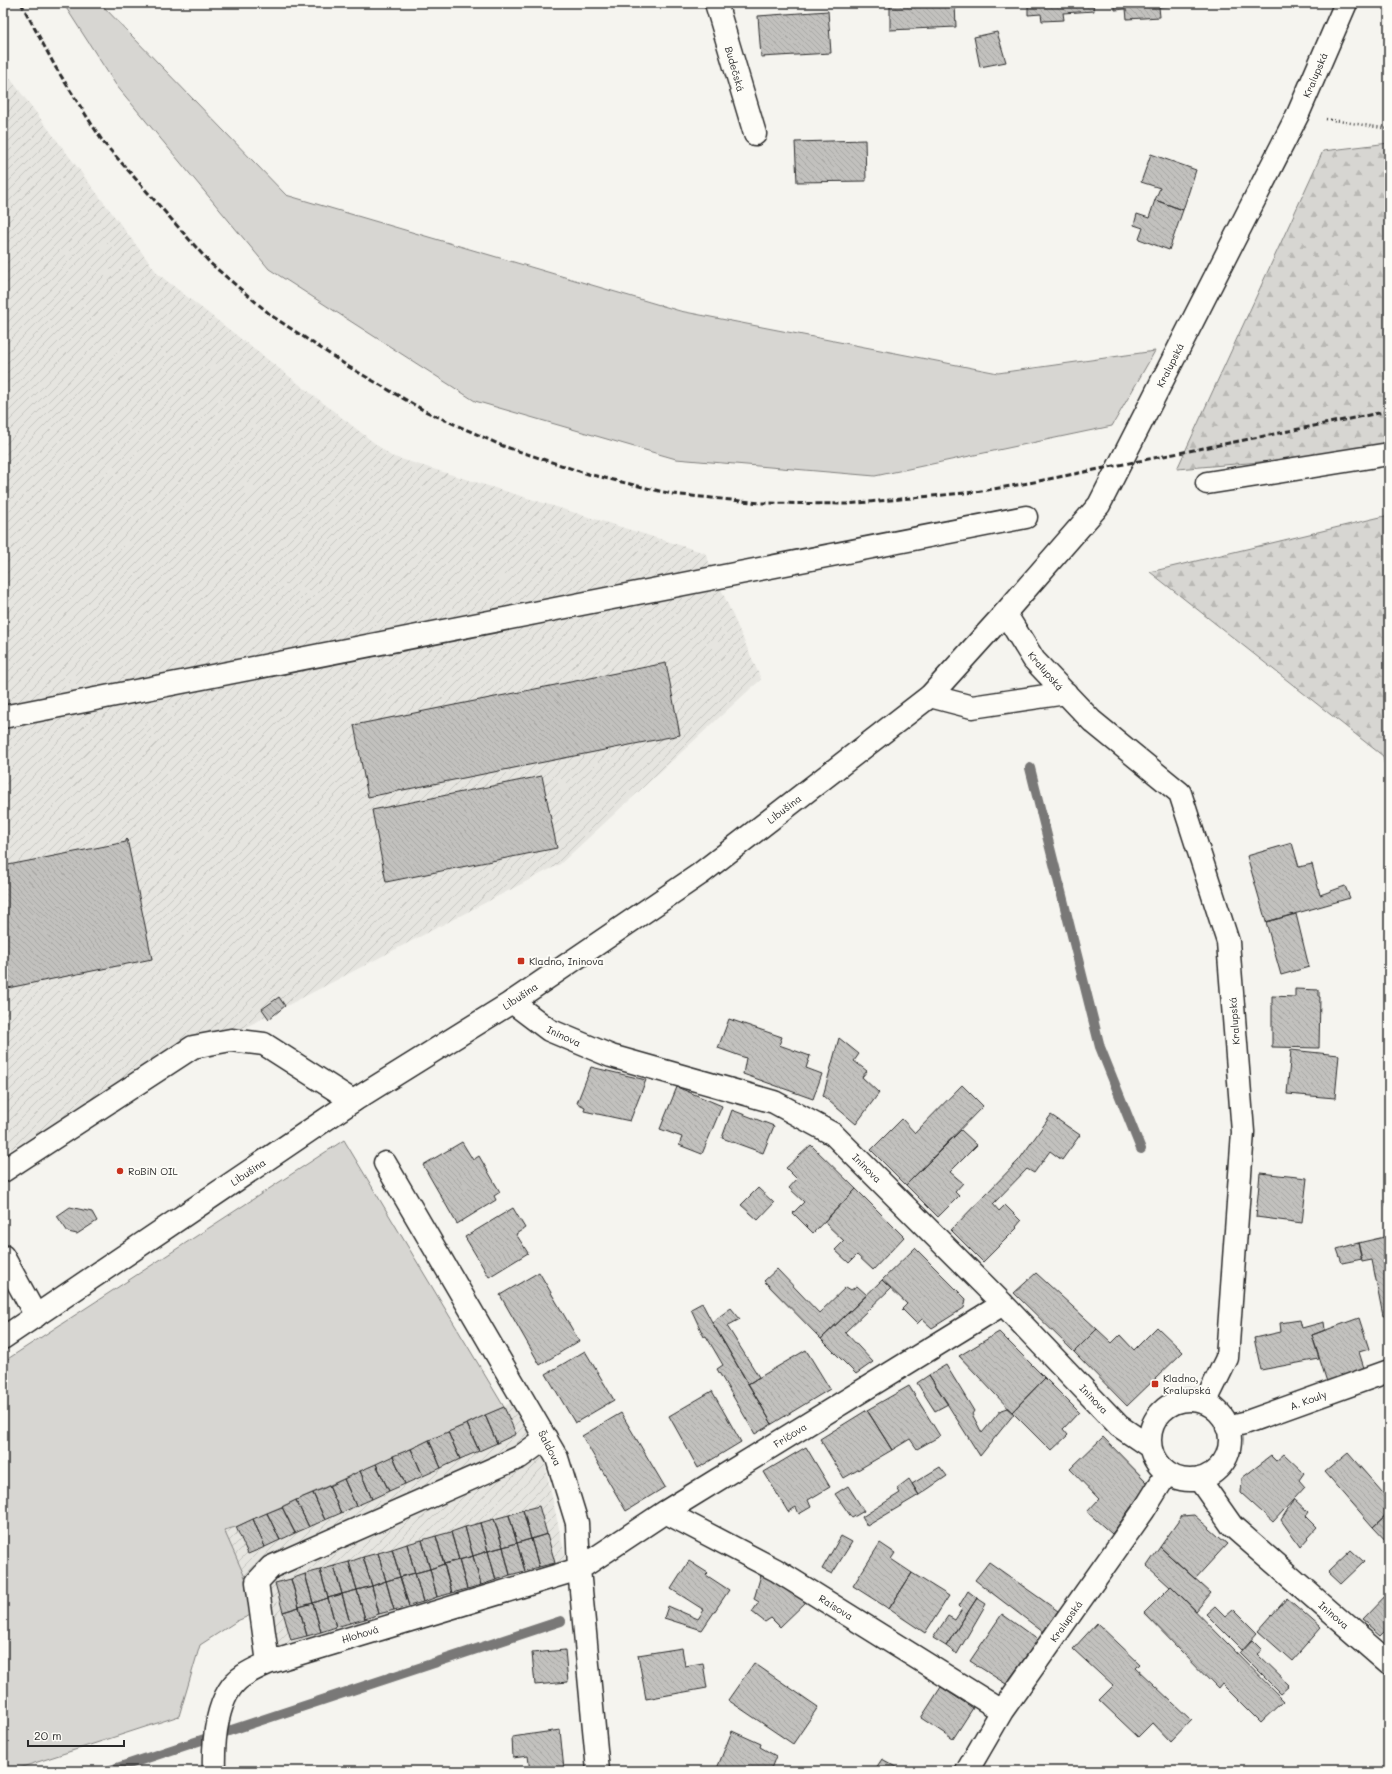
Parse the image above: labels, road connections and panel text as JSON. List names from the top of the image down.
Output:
{
  "streets": {
    "street": [
      "Budečská",
      "Kralupská",
      "Libušina",
      "Ininova",
      "A. Kouly",
      "Fričova",
      "Šaldova",
      "Raisova",
      "Hlohová"
    ]
  },
  "crossings": [
    ["Kralupská", "Libušina"],
    ["Kralupská", "Ininova"],
    ["Kralupská", "A. Kouly"],
    ["Kralupská", "Raisova"],
    ["Libušina", "Ininova"],
    ["Ininova", "A. Kouly"],
    ["Ininova", "Fričova"],
    ["Fričova", "Šaldova"],
    ["Fričova", "Raisova"],
    ["Fričova", "Hlohová"],
    ["Šaldova", "Hlohová"]
  ],
  "places": {
    "transit": ["Kladno, Ininova", "Kladno, Kralupská"],
    "other": ["RoBiN OIL"]
  },
  "scale_bar": "20 m"
}
